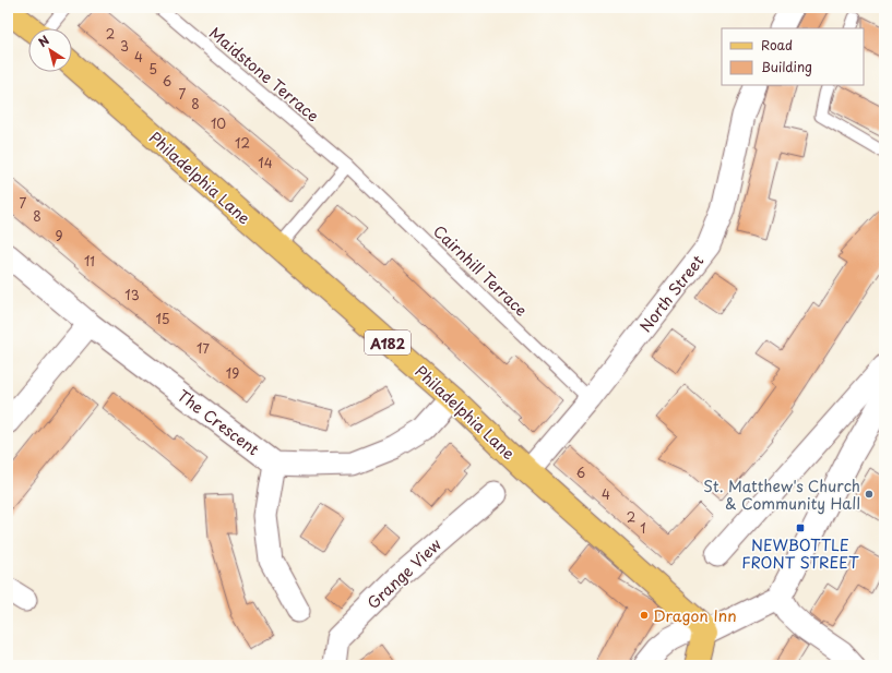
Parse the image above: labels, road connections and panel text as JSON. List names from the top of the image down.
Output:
{
  "streets": {
    "main road": ["Philadelphia Lane", "A182"],
    "street": ["North Street", "The Crescent", "Grange View"],
    "lane": ["Maidstone Terrace", "Cairnhill Terrace"]
  },
  "crossings": [
    ["Maidstone Terrace", "Cairnhill Terrace"],
    ["Philadelphia Lane", "North Street"],
    ["Philadelphia Lane", "The Crescent"],
    ["Cairnhill Terrace", "North Street"]
  ],
  "places": {
    "other": ["St. Matthew's Church & Community Hall", "Dragon Inn"],
    "transit": ["NEWBOTTLE FRONT STREET"]
  },
  "house_numbers": [
    "2",
    "3",
    "4",
    "5",
    "6",
    "7",
    "8",
    "10",
    "12",
    "14",
    "7",
    "8",
    "9",
    "11",
    "13",
    "15",
    "17",
    "19",
    "6",
    "4",
    "2",
    "1"
  ],
  "legend": ["Road", "Building"],
  "north": "top left"
}
